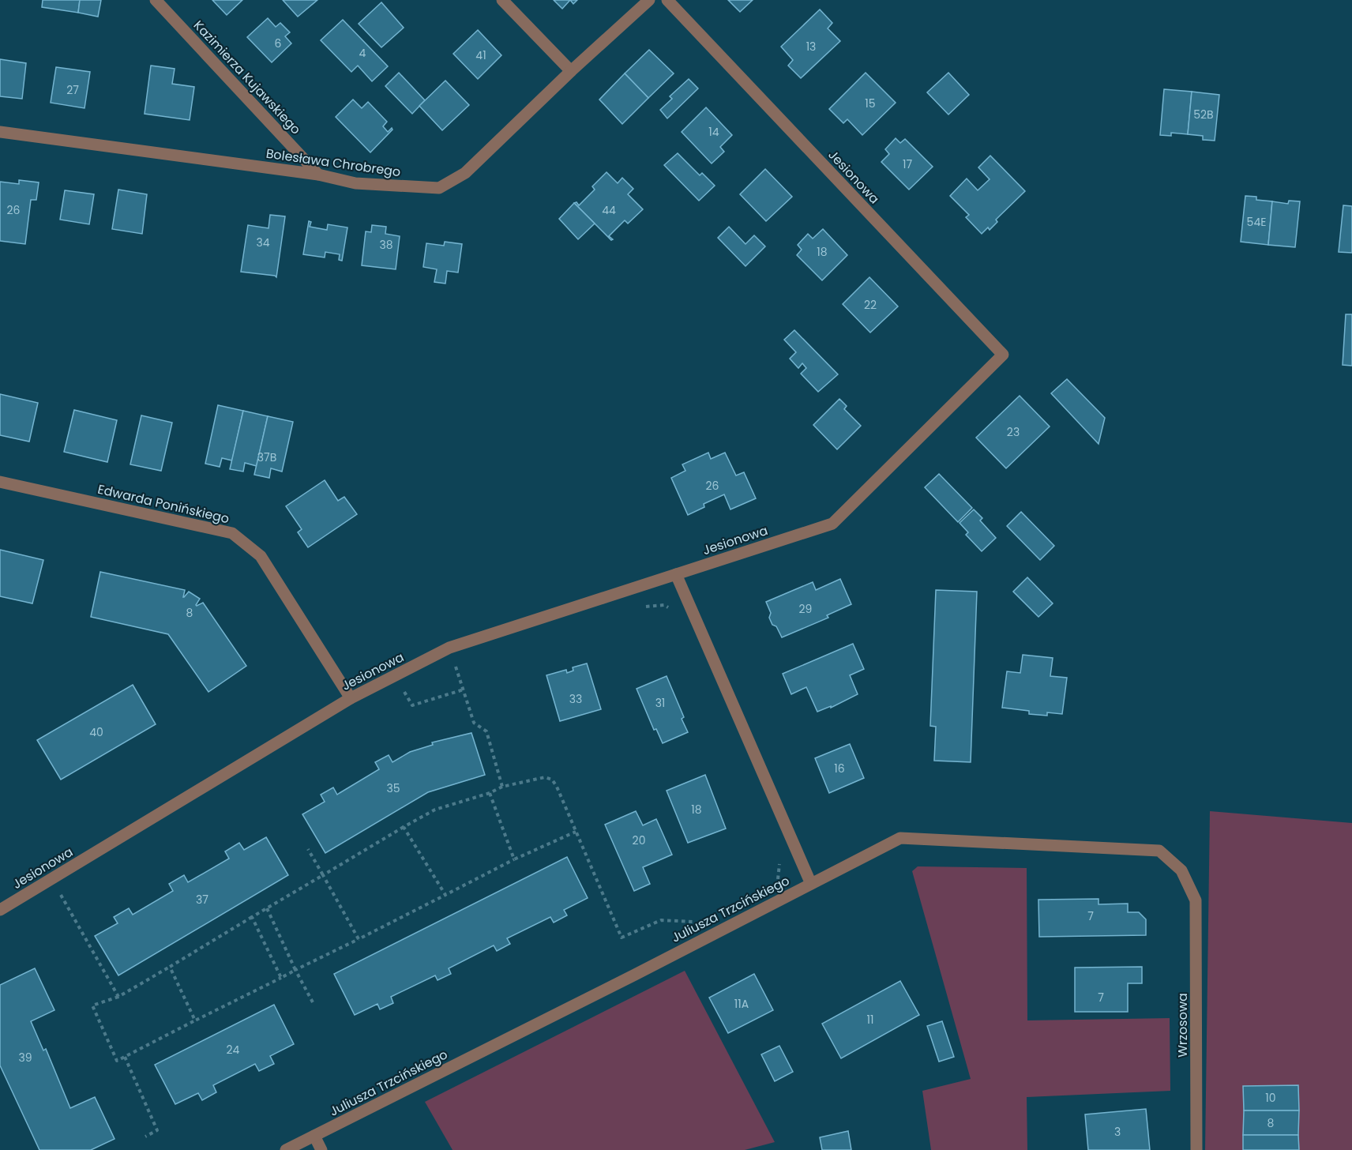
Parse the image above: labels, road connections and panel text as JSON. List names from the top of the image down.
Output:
{
  "streets": {
    "street": [
      "Kazimierza Kujawskiego",
      "Bolesława Chrobrego",
      "Jesionowa",
      "Edwarda Ponińskiego",
      "Juliusza Trzcińskiego",
      "Wrzosowa"
    ]
  },
  "crossings": [
    ["Kazimierza Kujawskiego", "Bolesława Chrobrego"],
    ["Jesionowa", "Edwarda Ponińskiego"],
    ["Juliusza Trzcińskiego", "Wrzosowa"]
  ],
  "house_numbers": [
    "6",
    "13",
    "4",
    "41",
    "27",
    "15",
    "52B",
    "14",
    "17",
    "26",
    "44",
    "54E",
    "34",
    "38",
    "18",
    "22",
    "23",
    "37B",
    "26",
    "29",
    "8",
    "33",
    "31",
    "40",
    "16",
    "35",
    "18",
    "20",
    "37",
    "7",
    "7",
    "11A",
    "11",
    "24",
    "39",
    "10",
    "8",
    "3"
  ]
}
